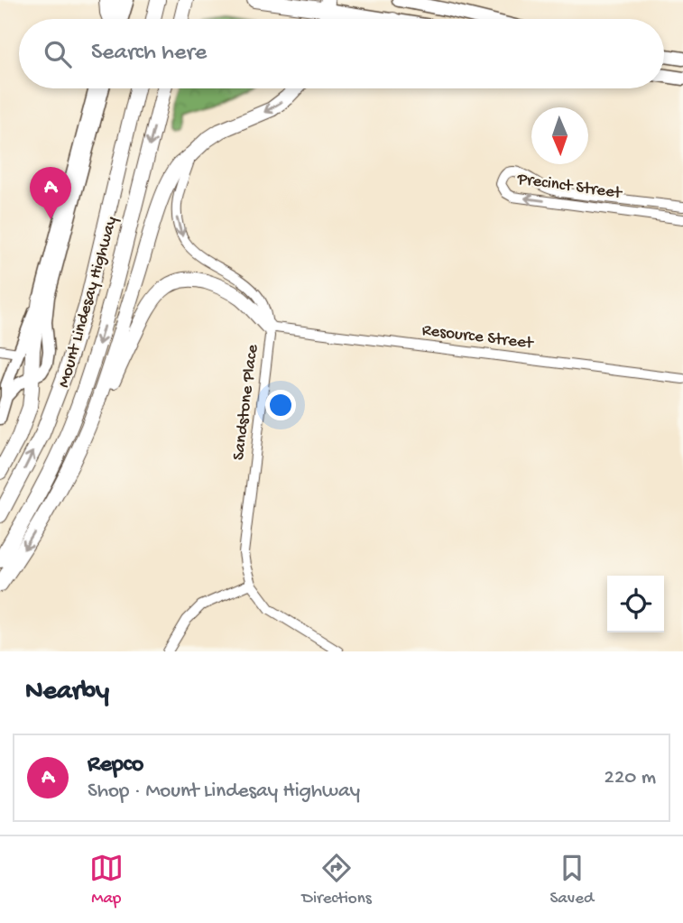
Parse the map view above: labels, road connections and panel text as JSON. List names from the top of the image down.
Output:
{
  "streets": {
    "main road": ["Mount Lindesay Highway"],
    "street": ["Precinct Street", "Resource Street", "Sandstone Place"]
  },
  "crossings": [
    ["Resource Street", "Sandstone Place"]
  ],
  "north": "bottom",
  "page": {
    "search": "Search here",
    "pins": "A",
    "heading": "Nearby",
    "list": [
      {
        "mark": "A",
        "name": "Repco",
        "note": "Shop · Mount Lindesay Highway",
        "value": "220 m"
      }
    ],
    "nav": ["Map", "Directions", "Saved"]
  }
}
